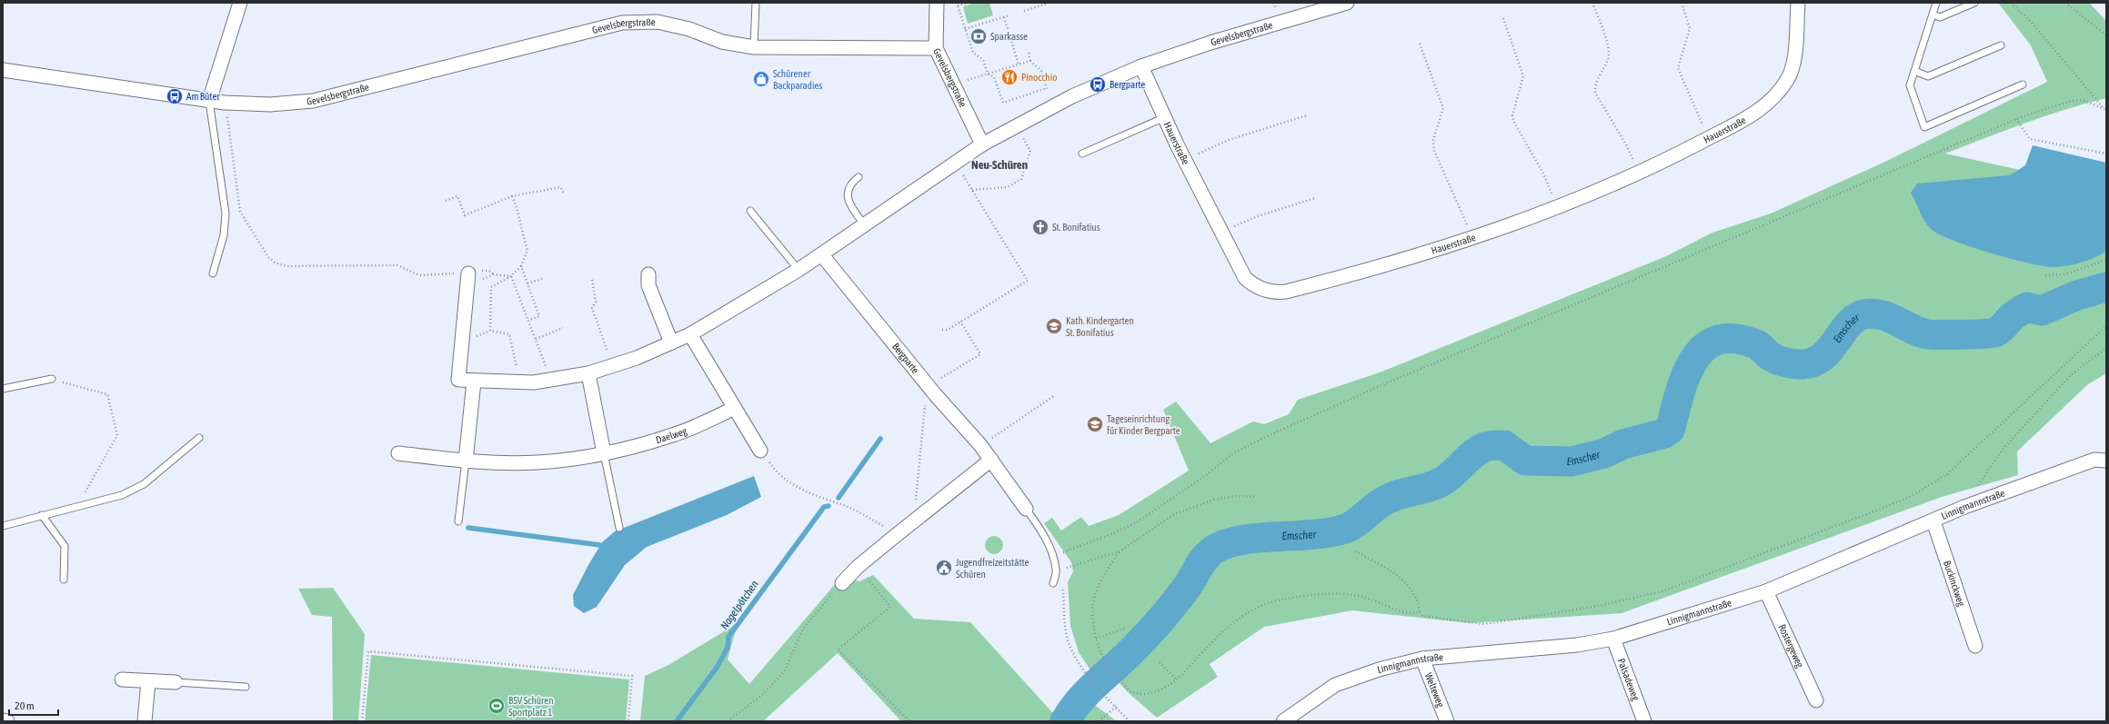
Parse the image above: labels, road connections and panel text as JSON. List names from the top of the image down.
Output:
{
  "streets": {
    "street": [
      "Gevelsbergstraße",
      "Hauerstraße",
      "Bergparte",
      "Daelweg",
      "Linnigmannstraße",
      "Buckinckweg",
      "Rostergeweg",
      "Palsadeweg",
      "Welteweg"
    ]
  },
  "crossings": [
    ["Gevelsbergstraße", "Hauerstraße"],
    ["Gevelsbergstraße", "Bergparte"],
    ["Linnigmannstraße", "Buckinckweg"],
    ["Linnigmannstraße", "Rostergeweg"],
    ["Linnigmannstraße", "Palsadeweg"],
    ["Linnigmannstraße", "Welteweg"]
  ],
  "districts": ["Neu-Schüren"],
  "water": ["Emscher", "Nagelpötchen"],
  "places": {
    "bank": ["Sparkasse"],
    "restaurant": ["Pinocchio"],
    "shop": ["Schürener Backparadies"],
    "bus stop": ["Bergparte", "Am Büter"],
    "church": ["St. Bonifatius"],
    "school or university": ["Kath. Kindergarten St. Bonifatius", "Tageseinrichtung für Kinder Bergparte"],
    "public building": ["Jugendfreizeitstätte Schüren"],
    "sports": ["BSV Schüren Sportplatz 1"]
  },
  "scale_bar": "20 m"
}
